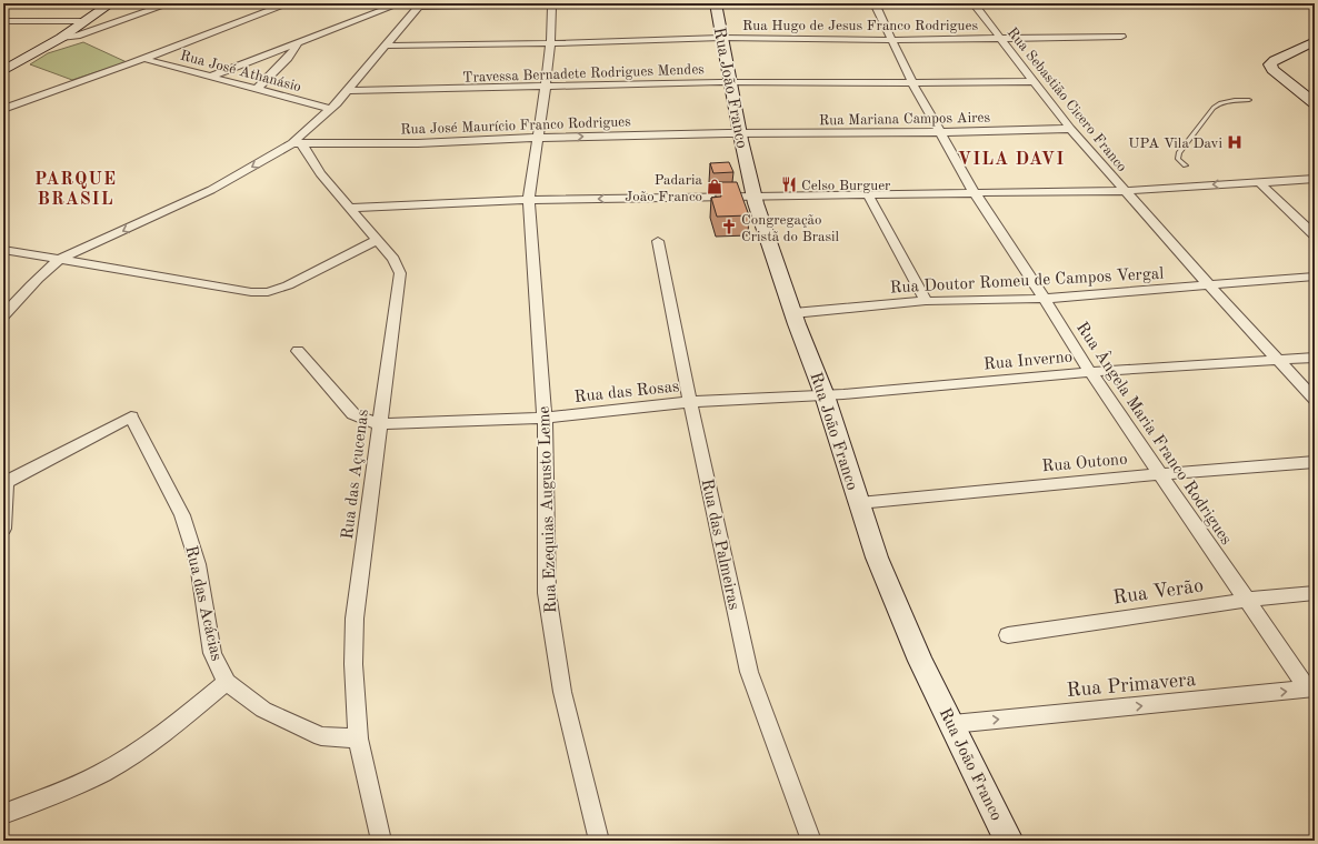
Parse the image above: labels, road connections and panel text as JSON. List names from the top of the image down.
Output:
{
  "streets": {
    "street": [
      "Rua Hugo de Jesus Franco Rodrigues",
      "Rua José Athanásio",
      "Travessa Bernadete Rodrigues Mendes",
      "Rua João Franco",
      "Rua Sebastião Cicero Franco",
      "Rua Mariana Campos Aires",
      "Rua José Maurício Franco Rodrigues",
      "Rua Doutor Romeu de Campos Vergal",
      "Rua Inverno",
      "Rua das Rosas",
      "Rua Ângela Maria Franco Rodrigues",
      "Rua Outono",
      "Rua das Açucenas",
      "Rua Ezequias Augusto Leme",
      "Rua das Palmeiras",
      "Rua Verão",
      "Rua das Acácias",
      "Rua Primavera"
    ]
  },
  "crossings": [
    ["Rua Hugo de Jesus Franco Rodrigues", "Rua João Franco"],
    ["Rua Hugo de Jesus Franco Rodrigues", "Rua Sebastião Cicero Franco"],
    ["Rua Hugo de Jesus Franco Rodrigues", "Rua Ângela Maria Franco Rodrigues"],
    ["Rua Hugo de Jesus Franco Rodrigues", "Rua Ezequias Augusto Leme"],
    ["Travessa Bernadete Rodrigues Mendes", "Rua João Franco"],
    ["Travessa Bernadete Rodrigues Mendes", "Rua Sebastião Cicero Franco"],
    ["Travessa Bernadete Rodrigues Mendes", "Rua Ângela Maria Franco Rodrigues"],
    ["Travessa Bernadete Rodrigues Mendes", "Rua Ezequias Augusto Leme"],
    ["Rua João Franco", "Rua Mariana Campos Aires"],
    ["Rua João Franco", "Rua José Maurício Franco Rodrigues"],
    ["Rua João Franco", "Rua Doutor Romeu de Campos Vergal"],
    ["Rua João Franco", "Rua Inverno"],
    ["Rua João Franco", "Rua das Rosas"],
    ["Rua João Franco", "Rua Outono"],
    ["Rua João Franco", "Rua Primavera"],
    ["Rua Sebastião Cicero Franco", "Rua Mariana Campos Aires"],
    ["Rua Sebastião Cicero Franco", "Rua Doutor Romeu de Campos Vergal"],
    ["Rua Sebastião Cicero Franco", "Rua Inverno"],
    ["Rua Mariana Campos Aires", "Rua José Maurício Franco Rodrigues"],
    ["Rua Mariana Campos Aires", "Rua Ângela Maria Franco Rodrigues"],
    ["Rua José Maurício Franco Rodrigues", "Rua das Açucenas"],
    ["Rua José Maurício Franco Rodrigues", "Rua Ezequias Augusto Leme"],
    ["Rua Doutor Romeu de Campos Vergal", "Rua Ângela Maria Franco Rodrigues"],
    ["Rua Inverno", "Rua das Rosas"],
    ["Rua Inverno", "Rua Ângela Maria Franco Rodrigues"],
    ["Rua das Rosas", "Rua das Açucenas"],
    ["Rua das Rosas", "Rua Ezequias Augusto Leme"],
    ["Rua das Rosas", "Rua das Palmeiras"],
    ["Rua Ângela Maria Franco Rodrigues", "Rua Outono"],
    ["Rua Ângela Maria Franco Rodrigues", "Rua Verão"],
    ["Rua Ângela Maria Franco Rodrigues", "Rua Primavera"],
    ["Rua das Açucenas", "Rua das Acácias"]
  ],
  "one_way": ["Rua Primavera"],
  "districts": ["VILA DAVI", "PARQUE BRASIL"],
  "places": {
    "hospital": ["UPA Vila Davi"],
    "restaurant": ["Celso Burguer"],
    "shop": ["Padaria João Franco"],
    "church": ["Congregação Cristã do Brasil"]
  }
}
